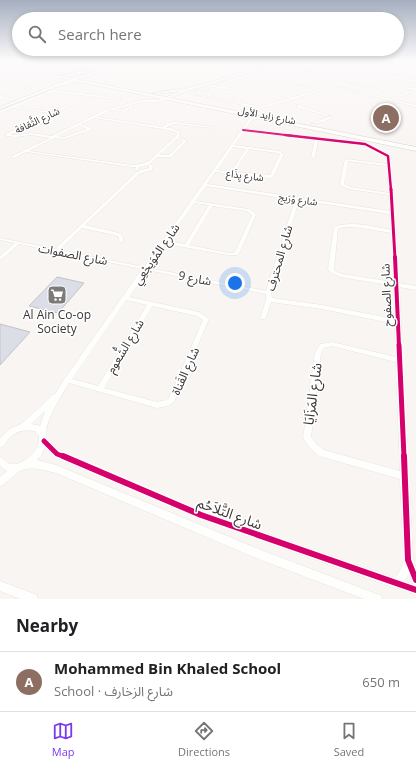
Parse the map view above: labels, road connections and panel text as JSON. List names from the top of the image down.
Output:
{
  "streets": {
    "main road": ["شارع زايد الأول"],
    "street": [
      "شارع الثَّقافة",
      "شارع يِذَاع",
      "شارع وْرَيج",
      "شارع الصفوات",
      "شارع المُوَيجْعِي",
      "شارع المحترف",
      "شارع 9",
      "شارع الصفوح",
      "شارع الشُّعوم",
      "شارع القَناة",
      "شارع المَزَايَا",
      "شارع التَّلاَحُم"
    ]
  },
  "crossings": [
    ["شارع زايد الأول", "شارع المُوَيجْعِي"],
    ["شارع يِذَاع", "شارع المُوَيجْعِي"],
    ["شارع وْرَيج", "شارع المُوَيجْعِي"],
    ["شارع وْرَيج", "شارع المحترف"],
    ["شارع وْرَيج", "شارع الصفوح"],
    ["شارع الصفوات", "شارع المُوَيجْعِي"],
    ["شارع الصفوات", "شارع 9"],
    ["شارع المُوَيجْعِي", "شارع 9"],
    ["شارع المُوَيجْعِي", "شارع القَناة"],
    ["شارع المُوَيجْعِي", "شارع التَّلاَحُم"],
    ["شارع المحترف", "شارع 9"],
    ["شارع الصفوح", "شارع المَزَايَا"],
    ["شارع الصفوح", "شارع التَّلاَحُم"],
    ["شارع الشُّعوم", "شارع القَناة"]
  ],
  "places": {
    "supermarket": ["Al Ain Co-op Society"]
  },
  "page": {
    "search": "Search here",
    "pins": "A",
    "heading": "Nearby",
    "list": [
      {
        "mark": "A",
        "name": "Mohammed Bin Khaled School",
        "note": "School · شارع الزخارف",
        "value": "650 m"
      }
    ],
    "nav": ["Map", "Directions", "Saved"]
  }
}
